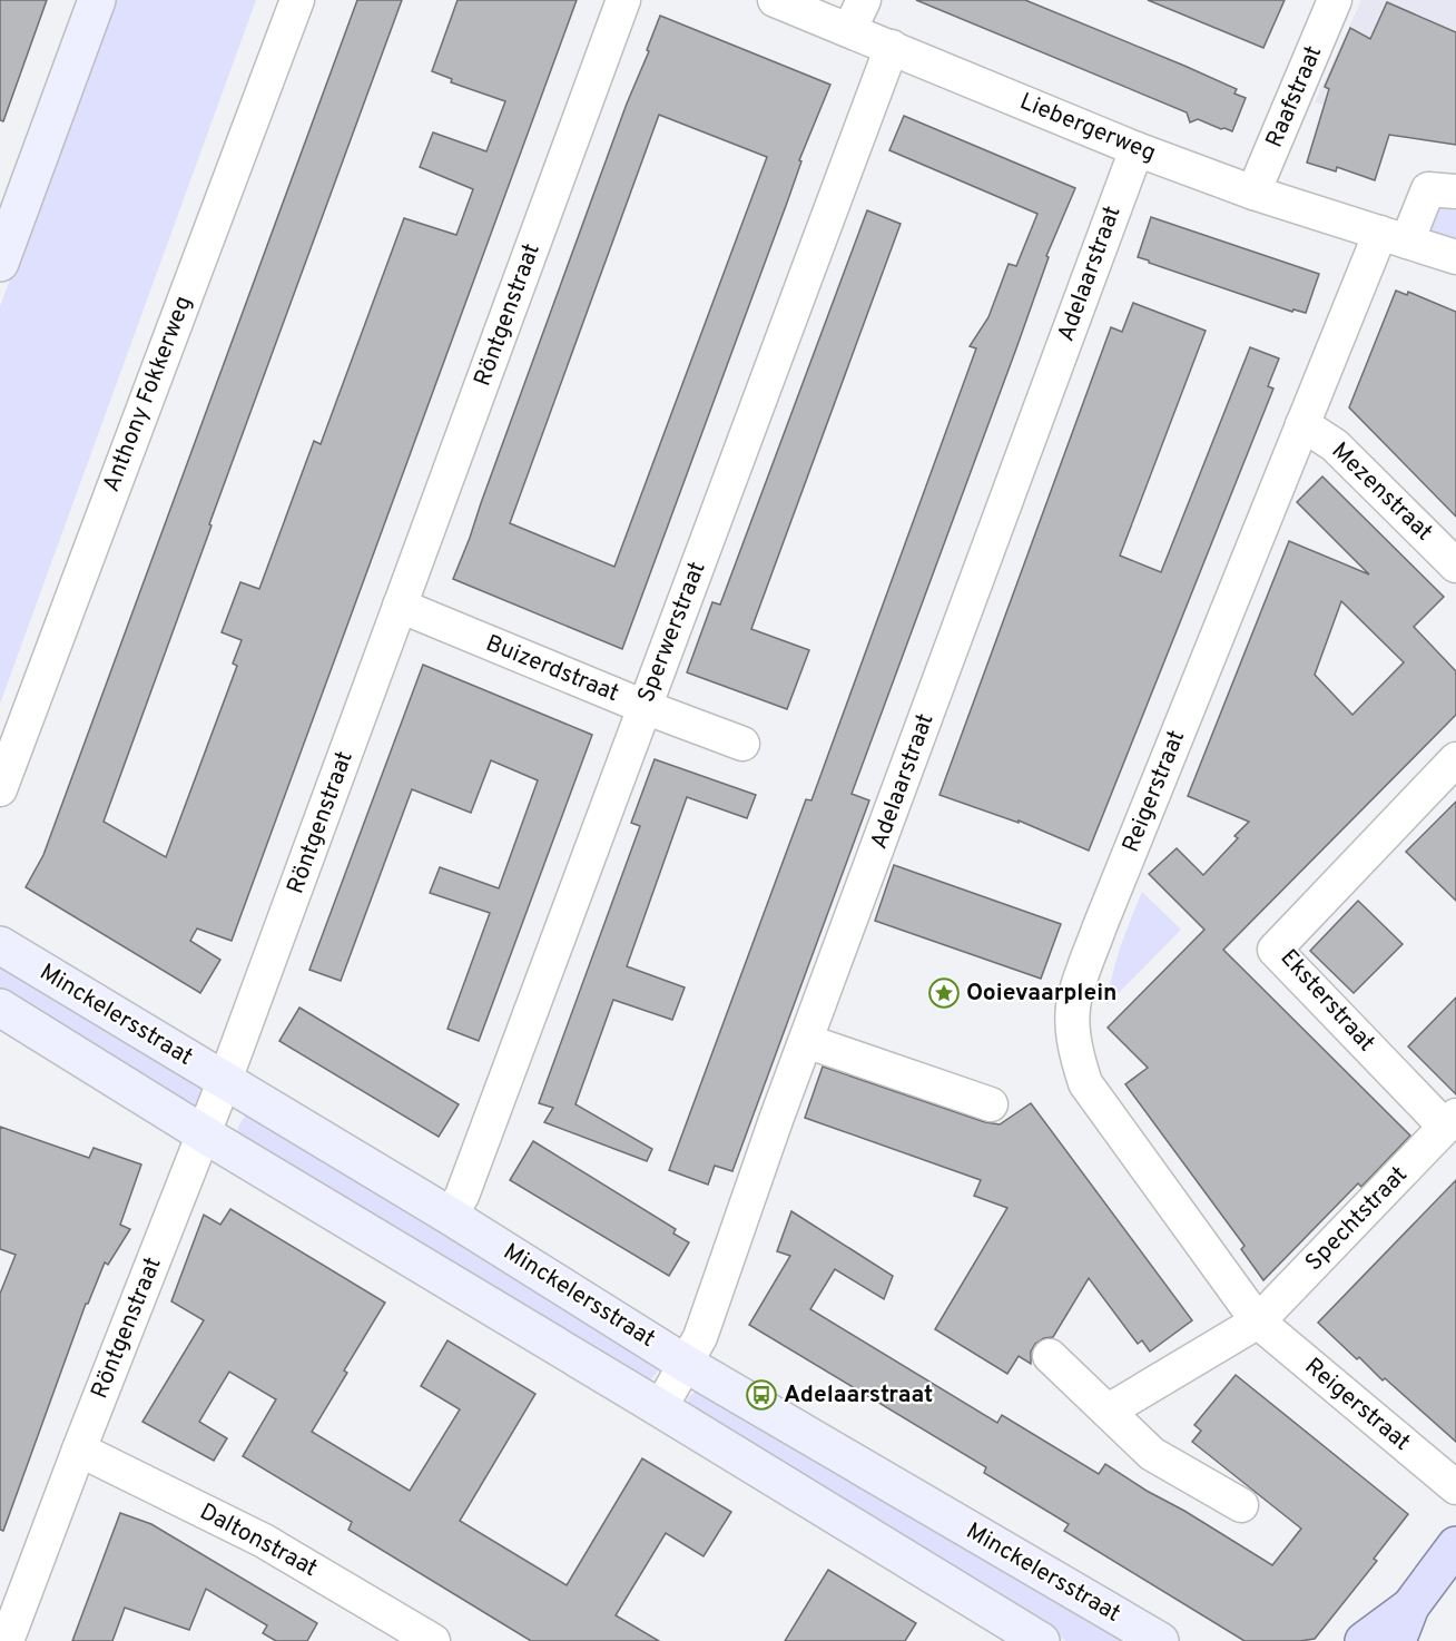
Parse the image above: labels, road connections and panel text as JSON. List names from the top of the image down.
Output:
{
  "streets": {
    "main road": ["Minckelersstraat"],
    "street": [
      "Raafstraat",
      "Liebergerweg",
      "Adelaarstraat",
      "Röntgenstraat",
      "Anthony Fokkerweg",
      "Mezenstraat",
      "Sperwerstraat",
      "Buizerdstraat",
      "Reigerstraat",
      "Eksterstraat",
      "Spechtstraat",
      "Daltonstraat"
    ]
  },
  "crossings": [
    ["Raafstraat", "Liebergerweg"],
    ["Liebergerweg", "Adelaarstraat"],
    ["Liebergerweg", "Sperwerstraat"],
    ["Liebergerweg", "Reigerstraat"],
    ["Adelaarstraat", "Minckelersstraat"],
    ["Röntgenstraat", "Buizerdstraat"],
    ["Röntgenstraat", "Minckelersstraat"],
    ["Röntgenstraat", "Daltonstraat"],
    ["Mezenstraat", "Reigerstraat"],
    ["Sperwerstraat", "Buizerdstraat"],
    ["Sperwerstraat", "Minckelersstraat"],
    ["Reigerstraat", "Spechtstraat"],
    ["Eksterstraat", "Spechtstraat"]
  ],
  "places": {
    "place": ["Ooievaarplein"],
    "bus stop": ["Adelaarstraat"]
  }
}
